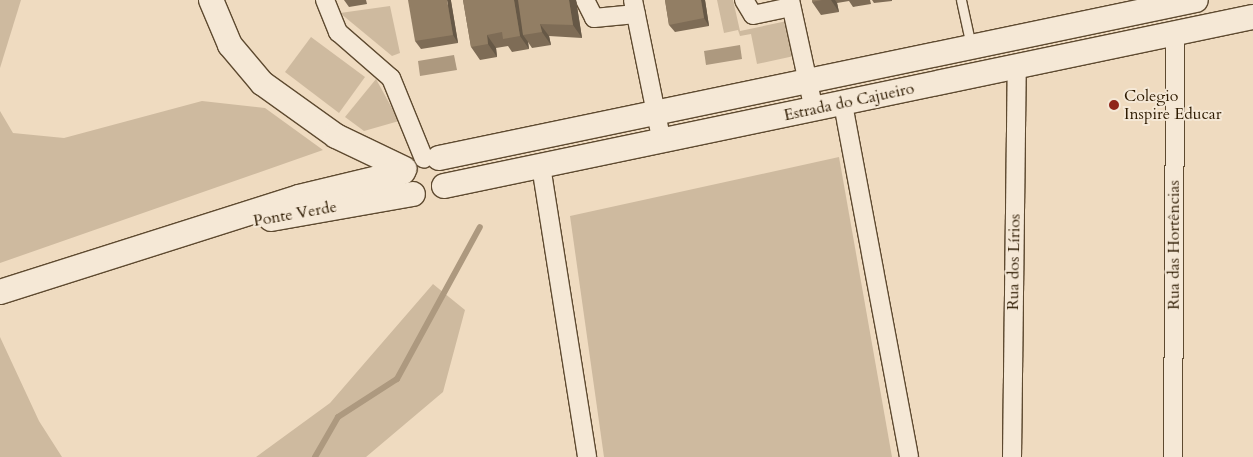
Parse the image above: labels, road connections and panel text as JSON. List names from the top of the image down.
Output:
{
  "streets": {
    "main road": ["Estrada do Cajueiro", "Ponte Verde"],
    "street": ["Rua das Hortências", "Rua dos Lírios"]
  },
  "crossings": [
    ["Estrada do Cajueiro", "Ponte Verde"],
    ["Estrada do Cajueiro", "Rua das Hortências"],
    ["Estrada do Cajueiro", "Rua dos Lírios"]
  ],
  "places": ["Colegio Inspire Educar"]
}
